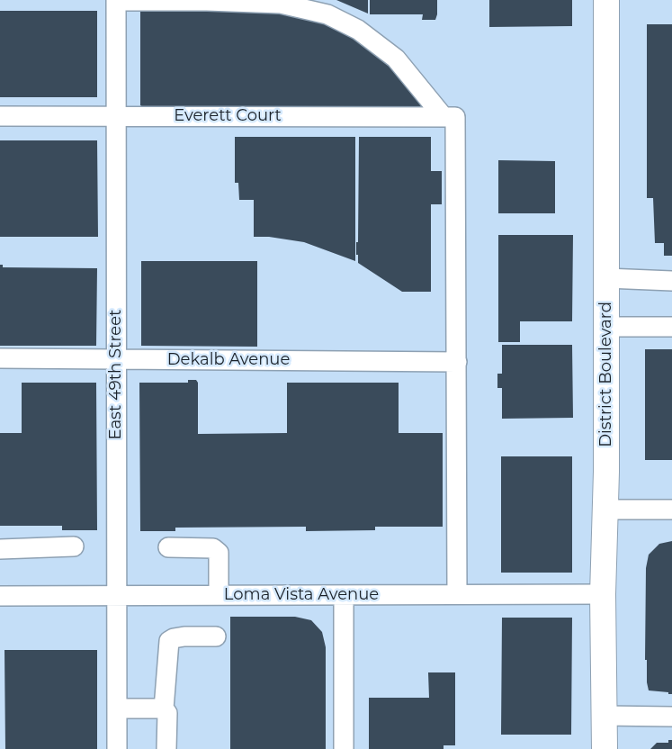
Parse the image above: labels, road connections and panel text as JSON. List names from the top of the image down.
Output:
{
  "streets": {
    "main road": ["District Boulevard"],
    "street": [
      "Everett Court",
      "Dekalb Avenue",
      "East 49th Street",
      "Loma Vista Avenue"
    ]
  },
  "crossings": [
    ["Everett Court", "East 49th Street"],
    ["Dekalb Avenue", "East 49th Street"],
    ["East 49th Street", "Loma Vista Avenue"],
    ["District Boulevard", "Loma Vista Avenue"]
  ]
}
